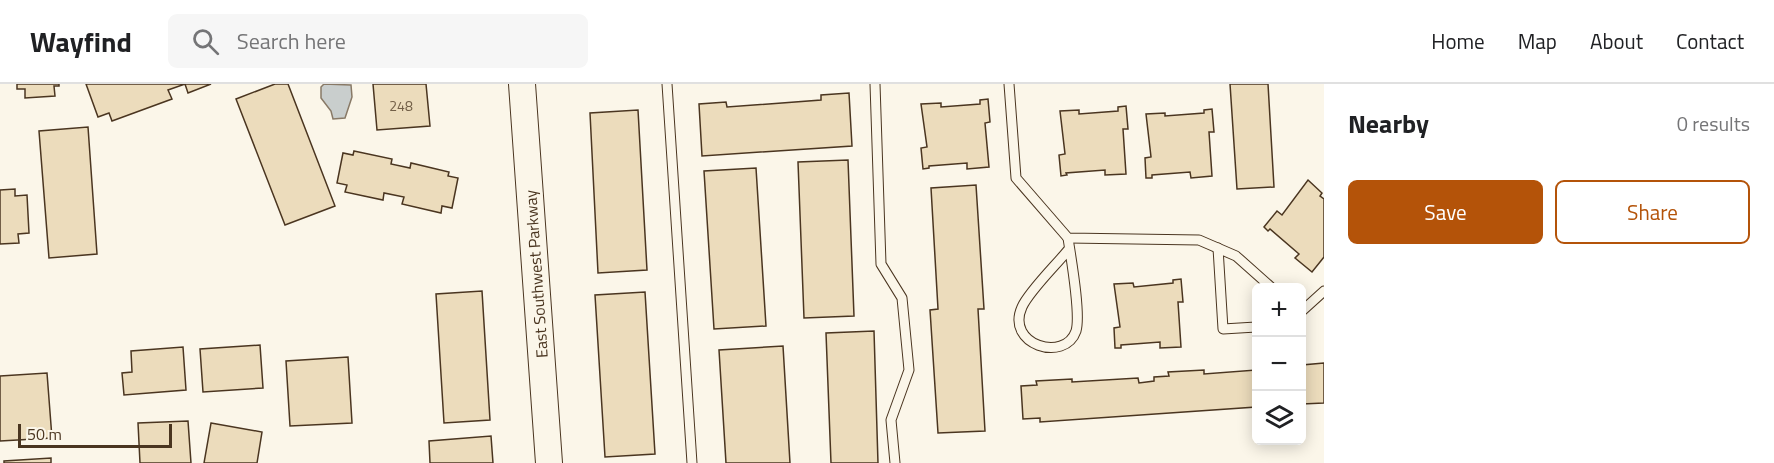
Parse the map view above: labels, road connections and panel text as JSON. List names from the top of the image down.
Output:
{
  "streets": {
    "street": ["East Southwest Parkway"]
  },
  "house_numbers": ["248"],
  "scale_bar": "50 m",
  "page": {
    "header": "Wayfind",
    "search": "Search here",
    "nav": [
      "Home",
      "Map",
      "About",
      "Contact"
    ],
    "heading": ["Nearby", "0 results"],
    "buttons": ["Save", "Share"],
    "map_buttons": ["+", "−"],
    "scale": "50 m"
  }
}
